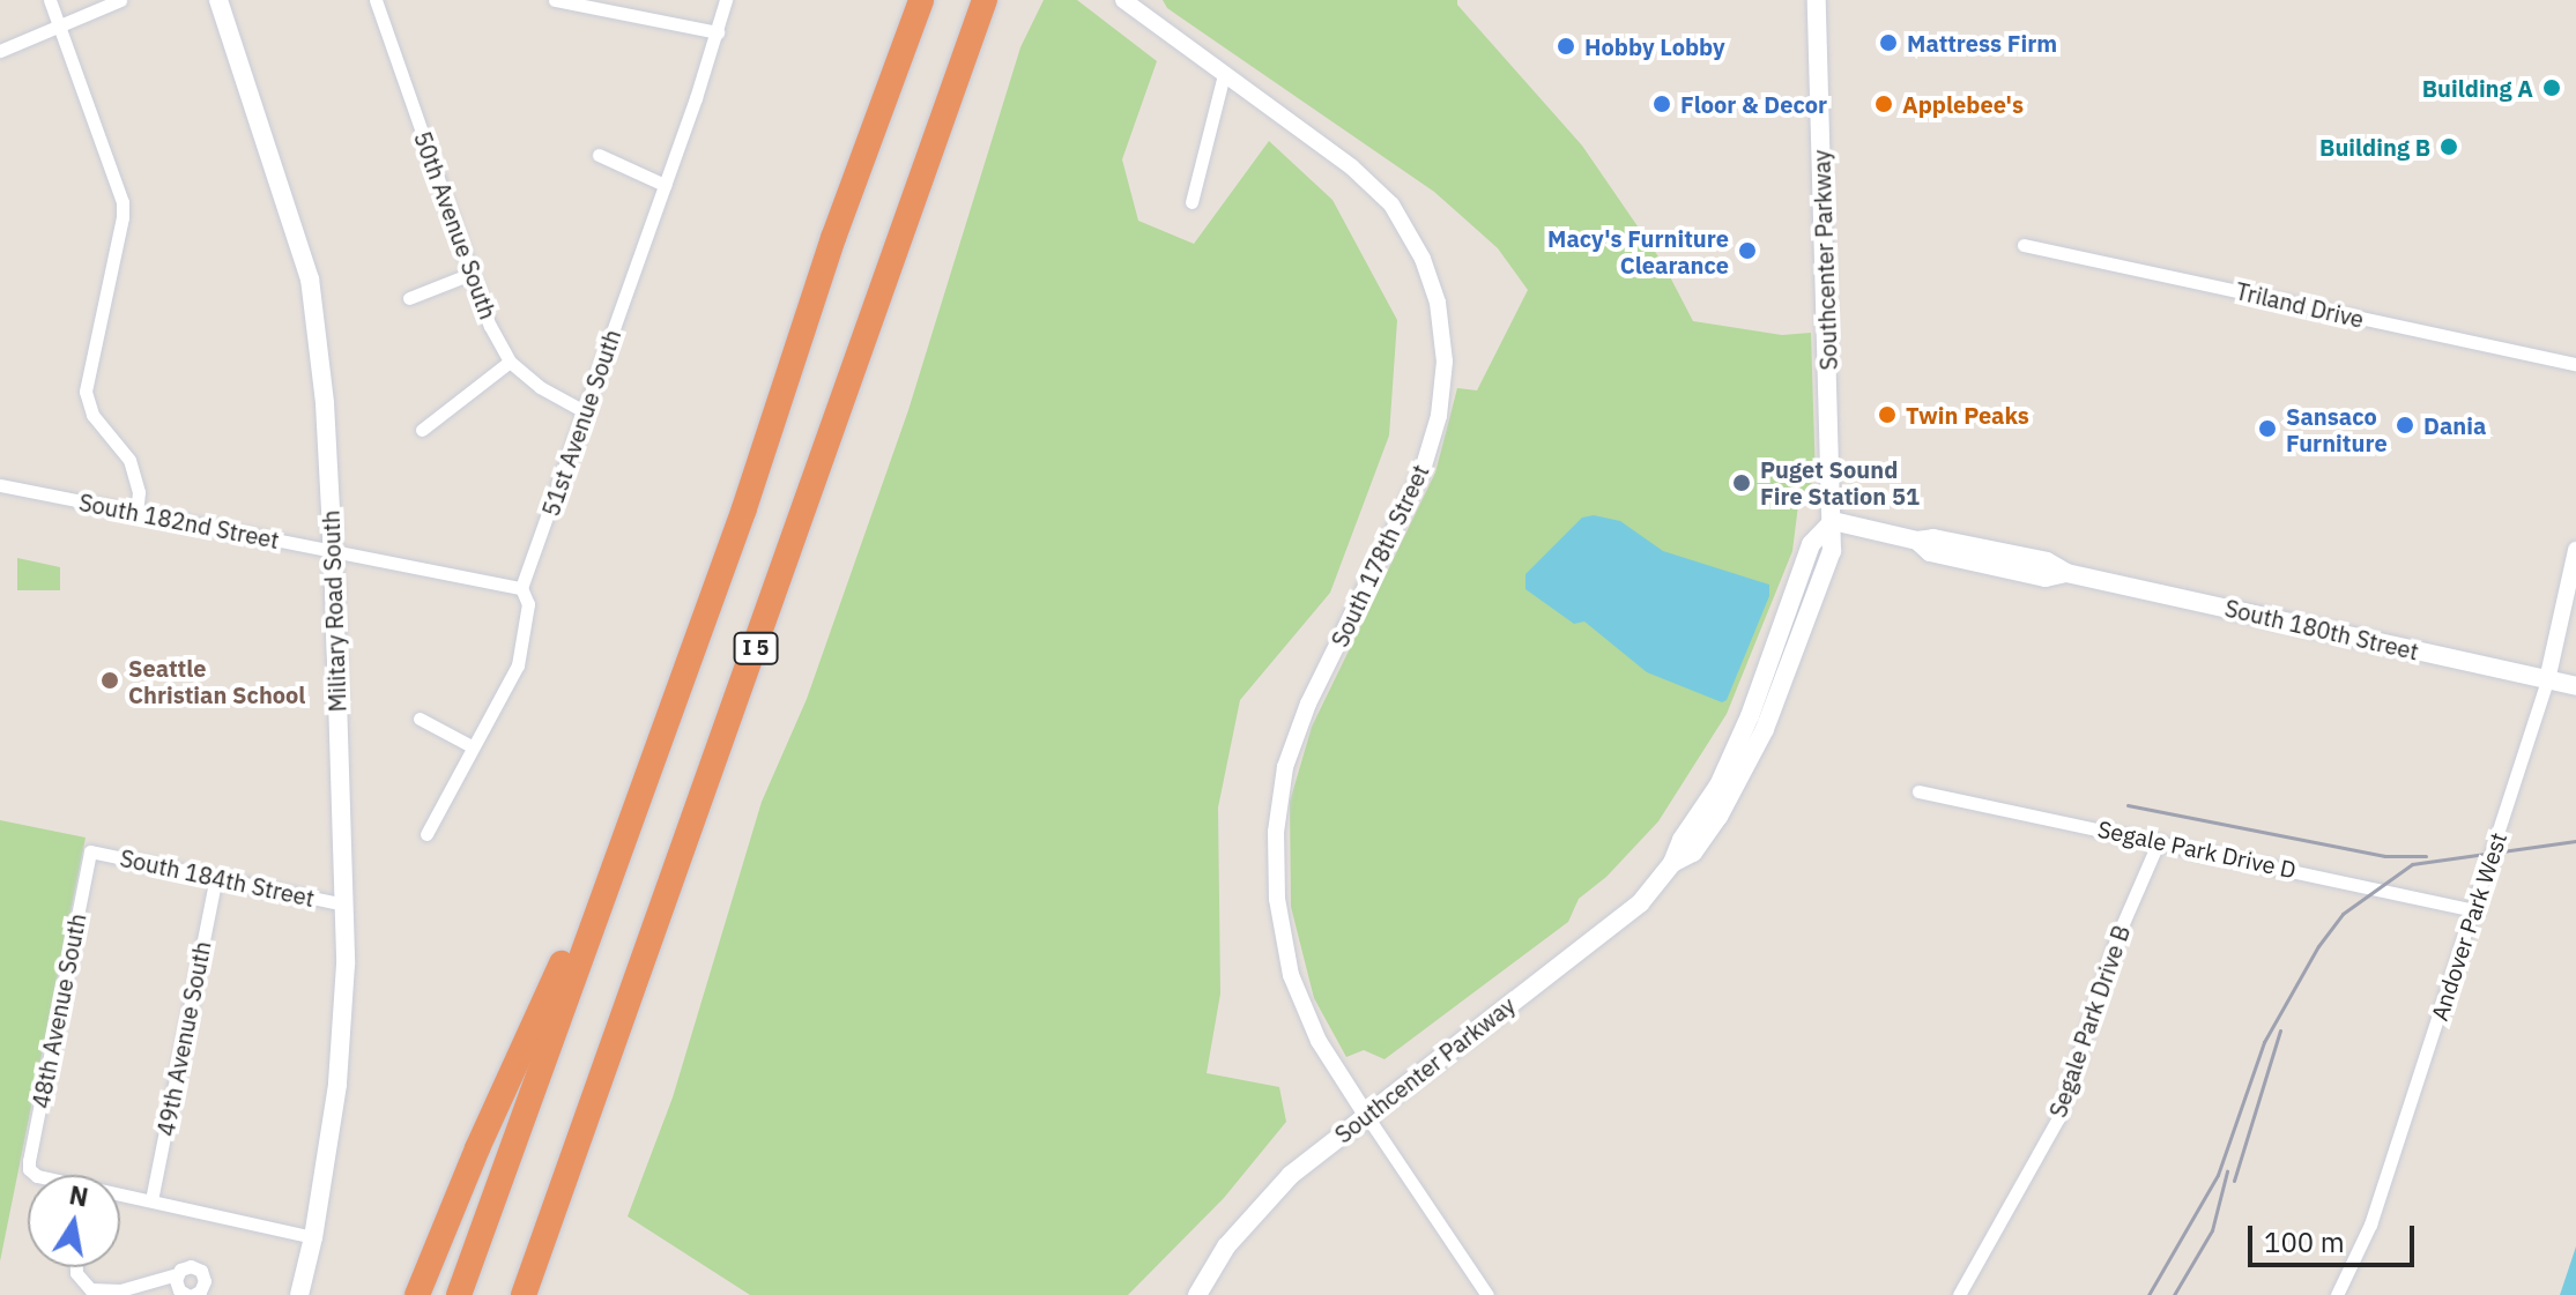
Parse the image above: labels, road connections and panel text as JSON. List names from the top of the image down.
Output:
{
  "streets": {
    "highway": ["I 5"],
    "main road": ["Southcenter Parkway", "Military Road South", "South 180th Street"],
    "street": [
      "50th Avenue South",
      "Triland Drive",
      "51st Avenue South",
      "South 182nd Street",
      "South 178th Street",
      "Segale Park Drive D",
      "South 184th Street",
      "Andover Park West",
      "48th Avenue South",
      "Segale Park Drive B",
      "49th Avenue South"
    ]
  },
  "crossings": [
    ["50th Avenue South", "51st Avenue South"],
    ["Southcenter Parkway", "South 178th Street"],
    ["Southcenter Parkway", "South 180th Street"],
    ["51st Avenue South", "South 182nd Street"],
    ["South 182nd Street", "Military Road South"],
    ["Military Road South", "South 184th Street"],
    ["South 180th Street", "Andover Park West"],
    ["Segale Park Drive D", "Andover Park West"],
    ["Segale Park Drive D", "Segale Park Drive B"],
    ["South 184th Street", "48th Avenue South"],
    ["South 184th Street", "49th Avenue South"]
  ],
  "places": [
    "Mattress Firm",
    "Hobby Lobby",
    "Building A",
    "Floor & Decor",
    "Applebee's",
    "Building B",
    "Macy's Furniture Clearance",
    "Twin Peaks",
    "Dania",
    "Sansaco Furniture",
    "Puget Sound Fire Station 51",
    "Seattle Christian School"
  ],
  "scale_bar": "100 m",
  "north": "top"
}
